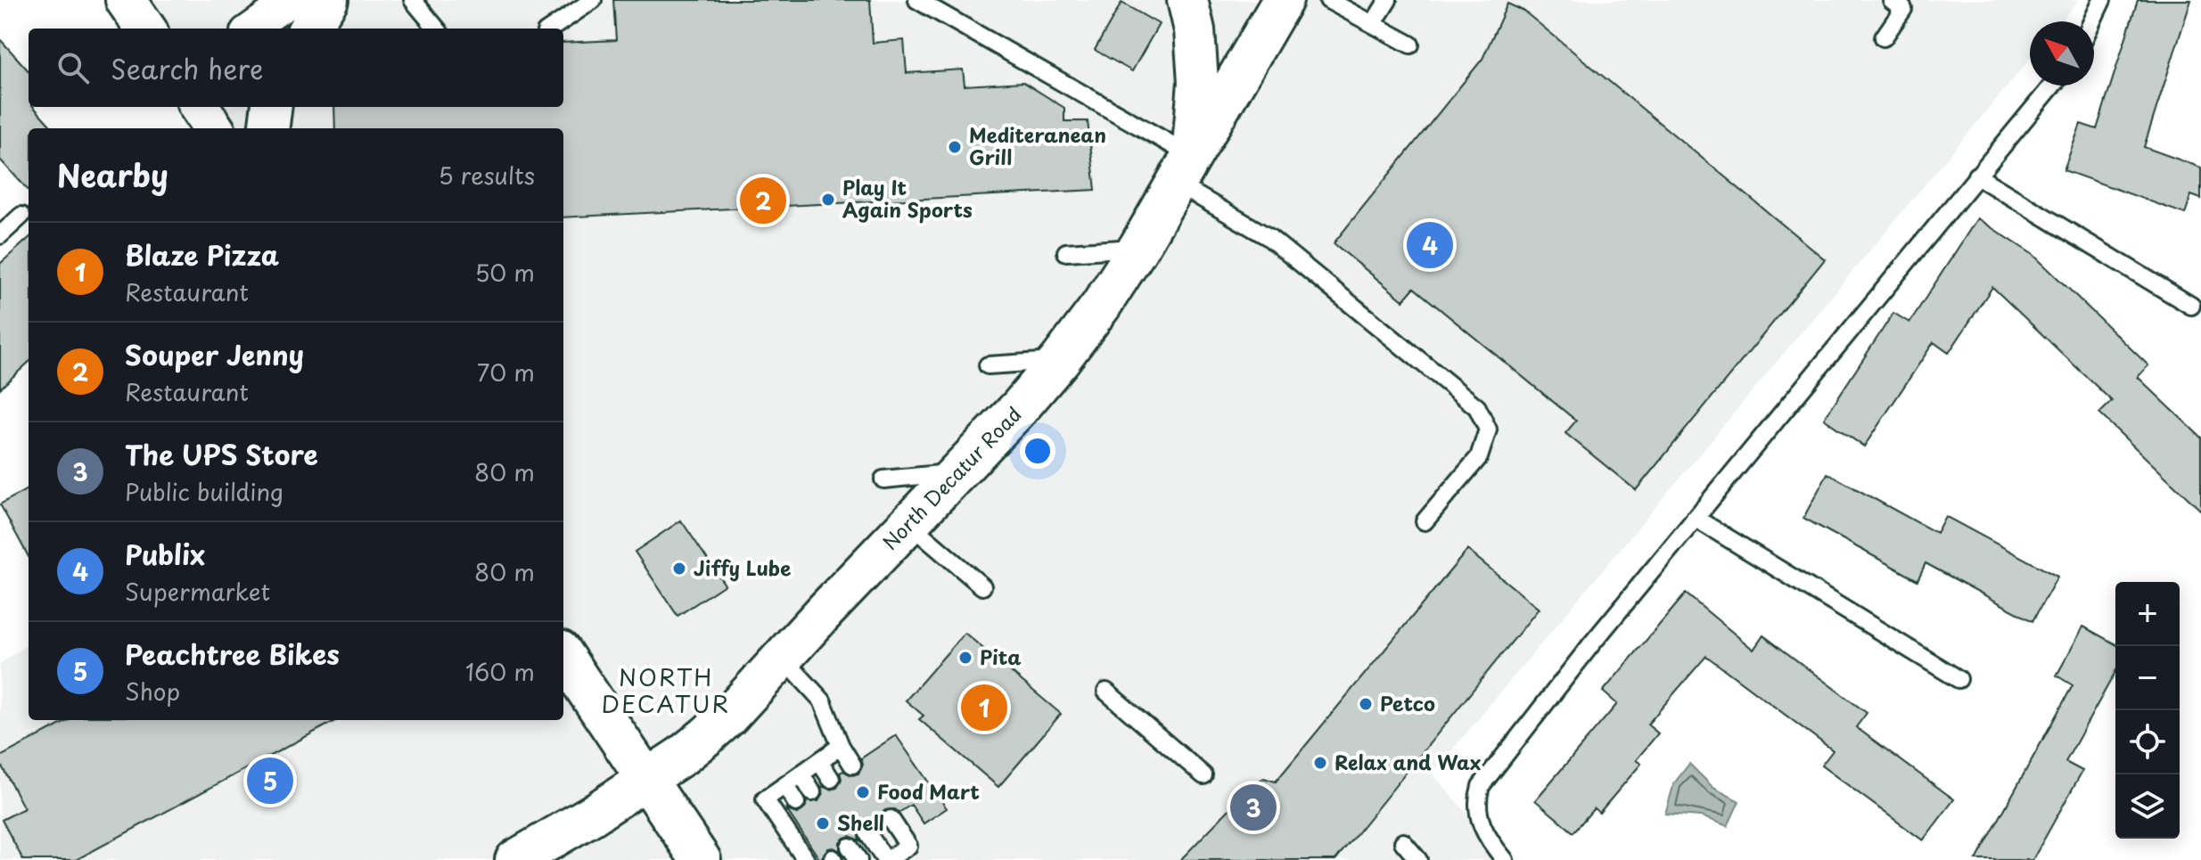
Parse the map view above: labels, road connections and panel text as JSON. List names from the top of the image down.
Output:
{
  "streets": {
    "main road": ["North Decatur Road"]
  },
  "districts": ["NORTH DECATUR"],
  "places": [
    "Mediteranean Grill",
    "Play It Again Sports",
    "Jiffy Lube",
    "Pita",
    "Petco",
    "Relax and Wax",
    "Food Mart",
    "Shell"
  ],
  "north": "top left",
  "page": {
    "search": "Search here",
    "heading": ["Nearby", "5 results"],
    "pins": [
      "2",
      "4",
      "1",
      "5",
      "3"
    ],
    "list": [
      {
        "mark": "1",
        "name": "Blaze Pizza",
        "note": "Restaurant",
        "value": "50 m"
      },
      {
        "mark": "2",
        "name": "Souper Jenny",
        "note": "Restaurant",
        "value": "70 m"
      },
      {
        "mark": "3",
        "name": "The UPS Store",
        "note": "Public building",
        "value": "80 m"
      },
      {
        "mark": "4",
        "name": "Publix",
        "note": "Supermarket",
        "value": "80 m"
      },
      {
        "mark": "5",
        "name": "Peachtree Bikes",
        "note": "Shop",
        "value": "160 m"
      }
    ],
    "map_buttons": ["+", "−"]
  }
}
